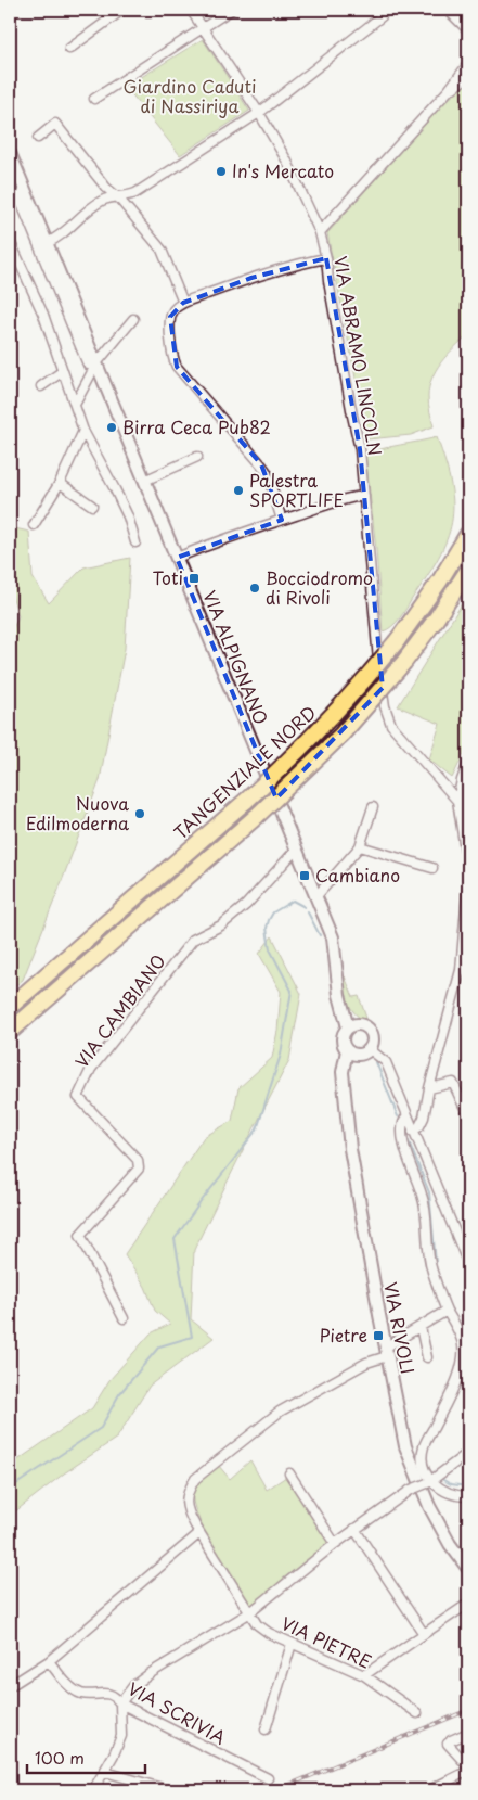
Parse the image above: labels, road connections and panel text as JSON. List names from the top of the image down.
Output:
{
  "streets": {
    "highway": ["TANGENZIALE NORD"],
    "street": [
      "VIA ABRAMO LINCOLN",
      "VIA ALPIGNANO",
      "VIA CAMBIANO",
      "VIA RIVOLI",
      "VIA PIETRE",
      "VIA SCRIVIA"
    ]
  },
  "crossings": [
    ["VIA ALPIGNANO", "VIA CAMBIANO"],
    ["VIA ALPIGNANO", "VIA RIVOLI"],
    ["VIA RIVOLI", "VIA PIETRE"]
  ],
  "parks": ["Giardino Caduti di Nassiriya"],
  "places": {
    "other": [
      "In's Mercato",
      "Birra Ceca Pub82",
      "Palestra SPORTLIFE",
      "Bocciodromo di Rivoli",
      "Nuova Edilmoderna"
    ],
    "transit": ["Toti", "Cambiano", "Pietre"]
  },
  "scale_bar": "100 m"
}
